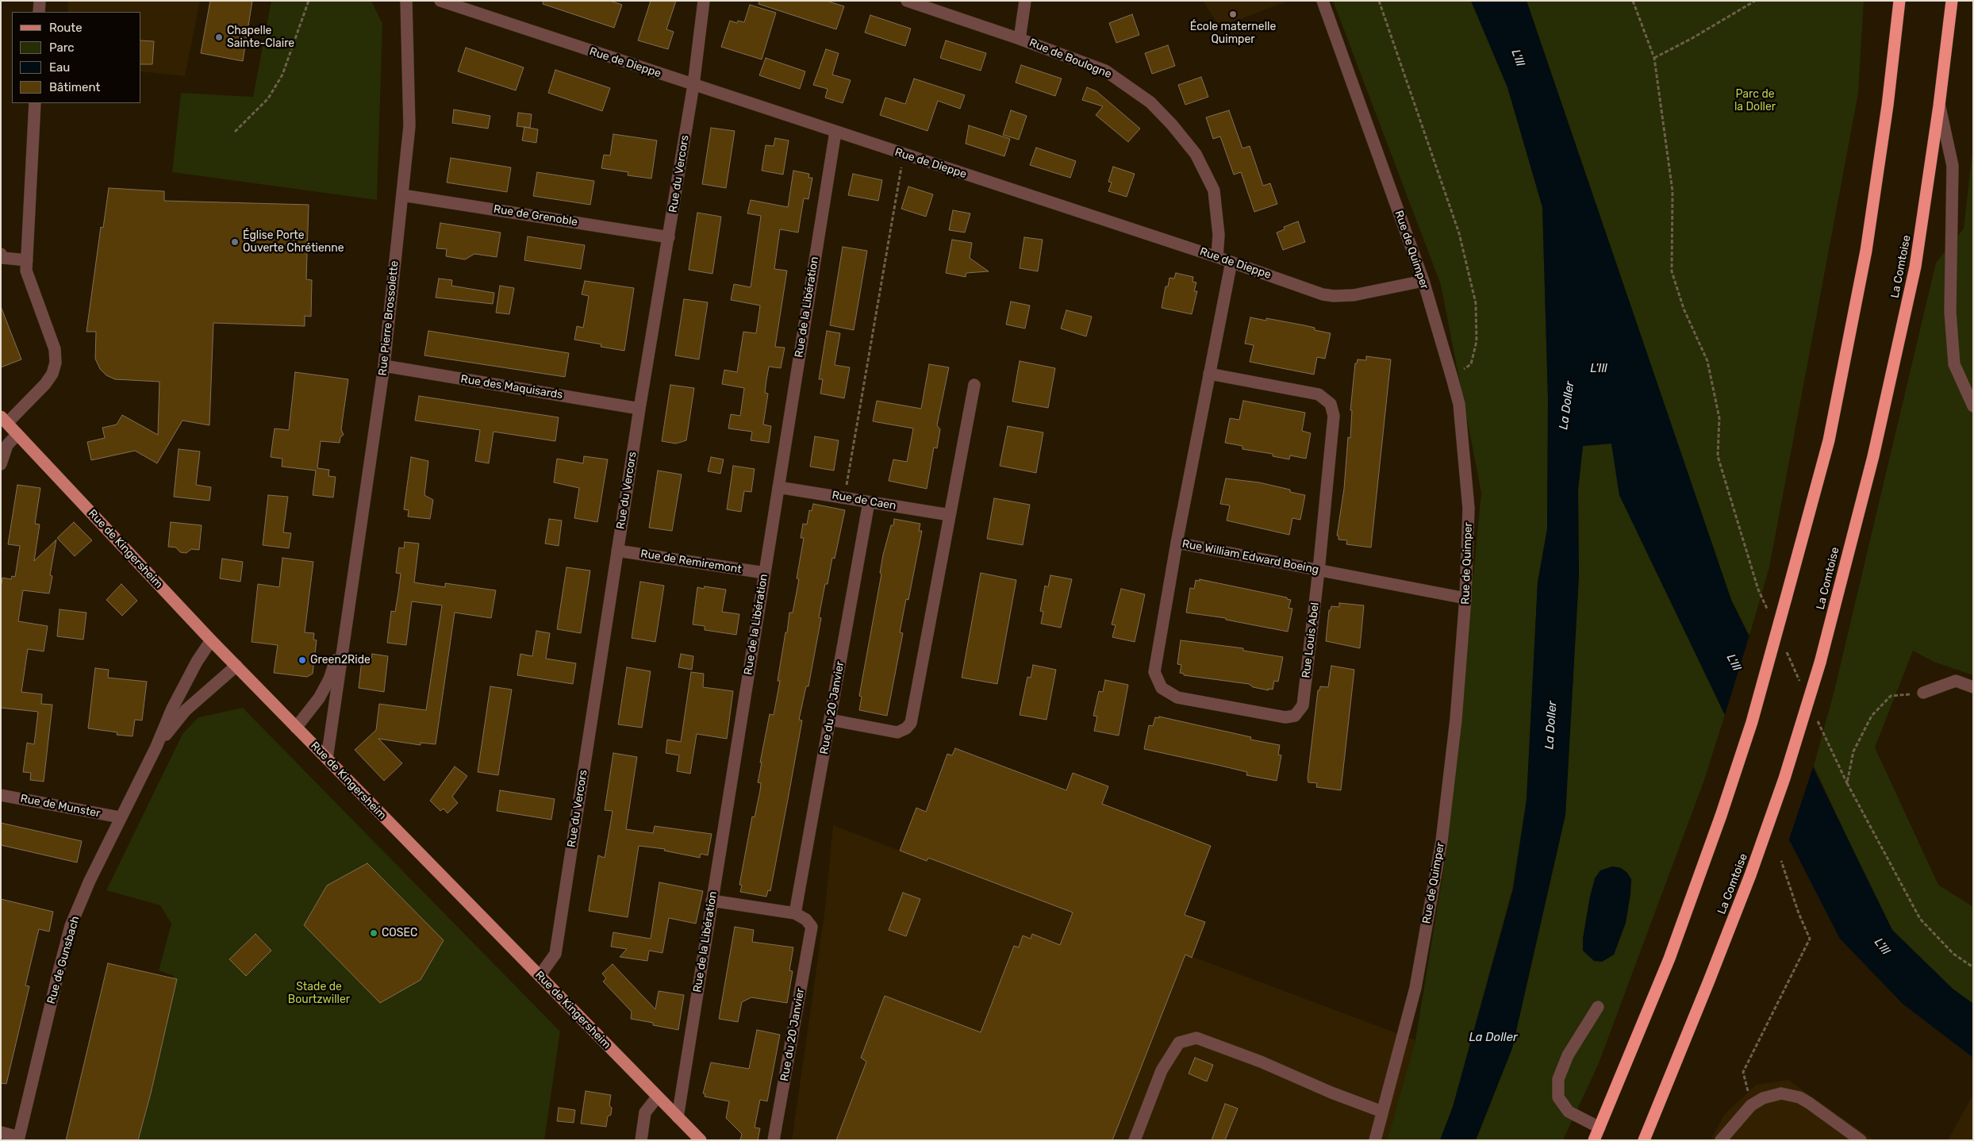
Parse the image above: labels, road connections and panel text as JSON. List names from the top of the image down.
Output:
{
  "streets": {
    "highway": ["La Comtoise"],
    "main road": ["Rue de Kingersheim"],
    "street": [
      "Rue de Boulogne",
      "Rue de Dieppe",
      "Rue du Vercors",
      "Rue de Grenoble",
      "Rue de Quimper",
      "Rue de la Libération",
      "Rue Pierre Brossolette",
      "Rue des Maquisards",
      "Rue de Caen",
      "Rue William Edward Boeing",
      "Rue de Remiremont",
      "Rue Louis Abel",
      "Rue du 20 Janvier",
      "Rue de Munster",
      "Rue de Gunsbach"
    ]
  },
  "crossings": [
    ["Rue de Boulogne", "Rue de Dieppe"],
    ["Rue de Dieppe", "Rue du Vercors"],
    ["Rue de Dieppe", "Rue de Quimper"],
    ["Rue de Dieppe", "Rue de la Libération"],
    ["Rue de Dieppe", "Rue William Edward Boeing"],
    ["Rue du Vercors", "Rue de Grenoble"],
    ["Rue du Vercors", "Rue des Maquisards"],
    ["Rue du Vercors", "Rue de Kingersheim"],
    ["Rue du Vercors", "Rue de Remiremont"],
    ["Rue de Grenoble", "Rue Pierre Brossolette"],
    ["Rue de Quimper", "Rue William Edward Boeing"],
    ["Rue de la Libération", "Rue de Caen"],
    ["Rue de la Libération", "Rue de Kingersheim"],
    ["Rue de la Libération", "Rue de Remiremont"],
    ["Rue de la Libération", "Rue du 20 Janvier"],
    ["Rue Pierre Brossolette", "Rue des Maquisards"],
    ["Rue Pierre Brossolette", "Rue de Kingersheim"],
    ["Rue de Caen", "Rue du 20 Janvier"],
    ["Rue de Kingersheim", "Rue de Gunsbach"],
    ["Rue William Edward Boeing", "Rue Louis Abel"],
    ["Rue de Munster", "Rue de Gunsbach"]
  ],
  "water": ["L'Ill", "La Doller"],
  "parks": ["Parc de la Doller", "Stade de Bourtzwiller"],
  "places": [
    "École maternelle Quimper",
    "Chapelle Sainte-Claire",
    "Église Porte Ouverte Chrétienne",
    "Green2Ride",
    "COSEC"
  ],
  "legend": [
    "Route",
    "Parc",
    "Eau",
    "Bâtiment"
  ]
}
